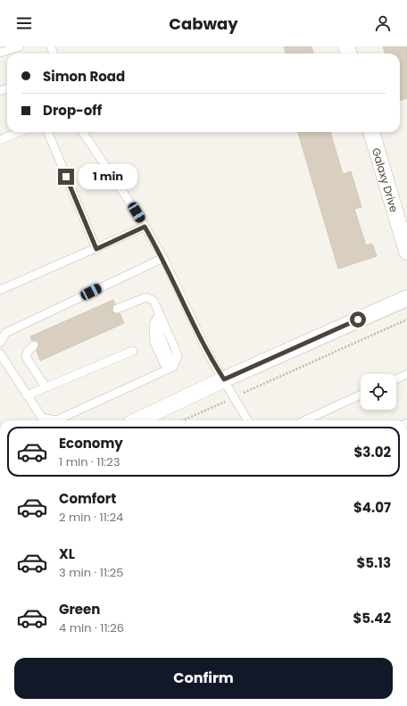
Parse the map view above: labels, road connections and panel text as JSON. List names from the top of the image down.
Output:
{
  "streets": {
    "street": ["Galaxy Drive"]
  },
  "page": {
    "header": "Cabway",
    "banner": ["Simon Road", "Drop-off"],
    "bubble": "1 min",
    "list": [
      {
        "name": "Economy",
        "note": "1 min · 11:23",
        "value": "$3.02"
      },
      {
        "name": "Comfort",
        "note": "2 min · 11:24",
        "value": "$4.07"
      },
      {
        "name": "XL",
        "note": "3 min · 11:25",
        "value": "$5.13"
      },
      {
        "name": "Green",
        "note": "4 min · 11:26",
        "value": "$5.42"
      }
    ],
    "buttons": "Confirm"
  }
}
